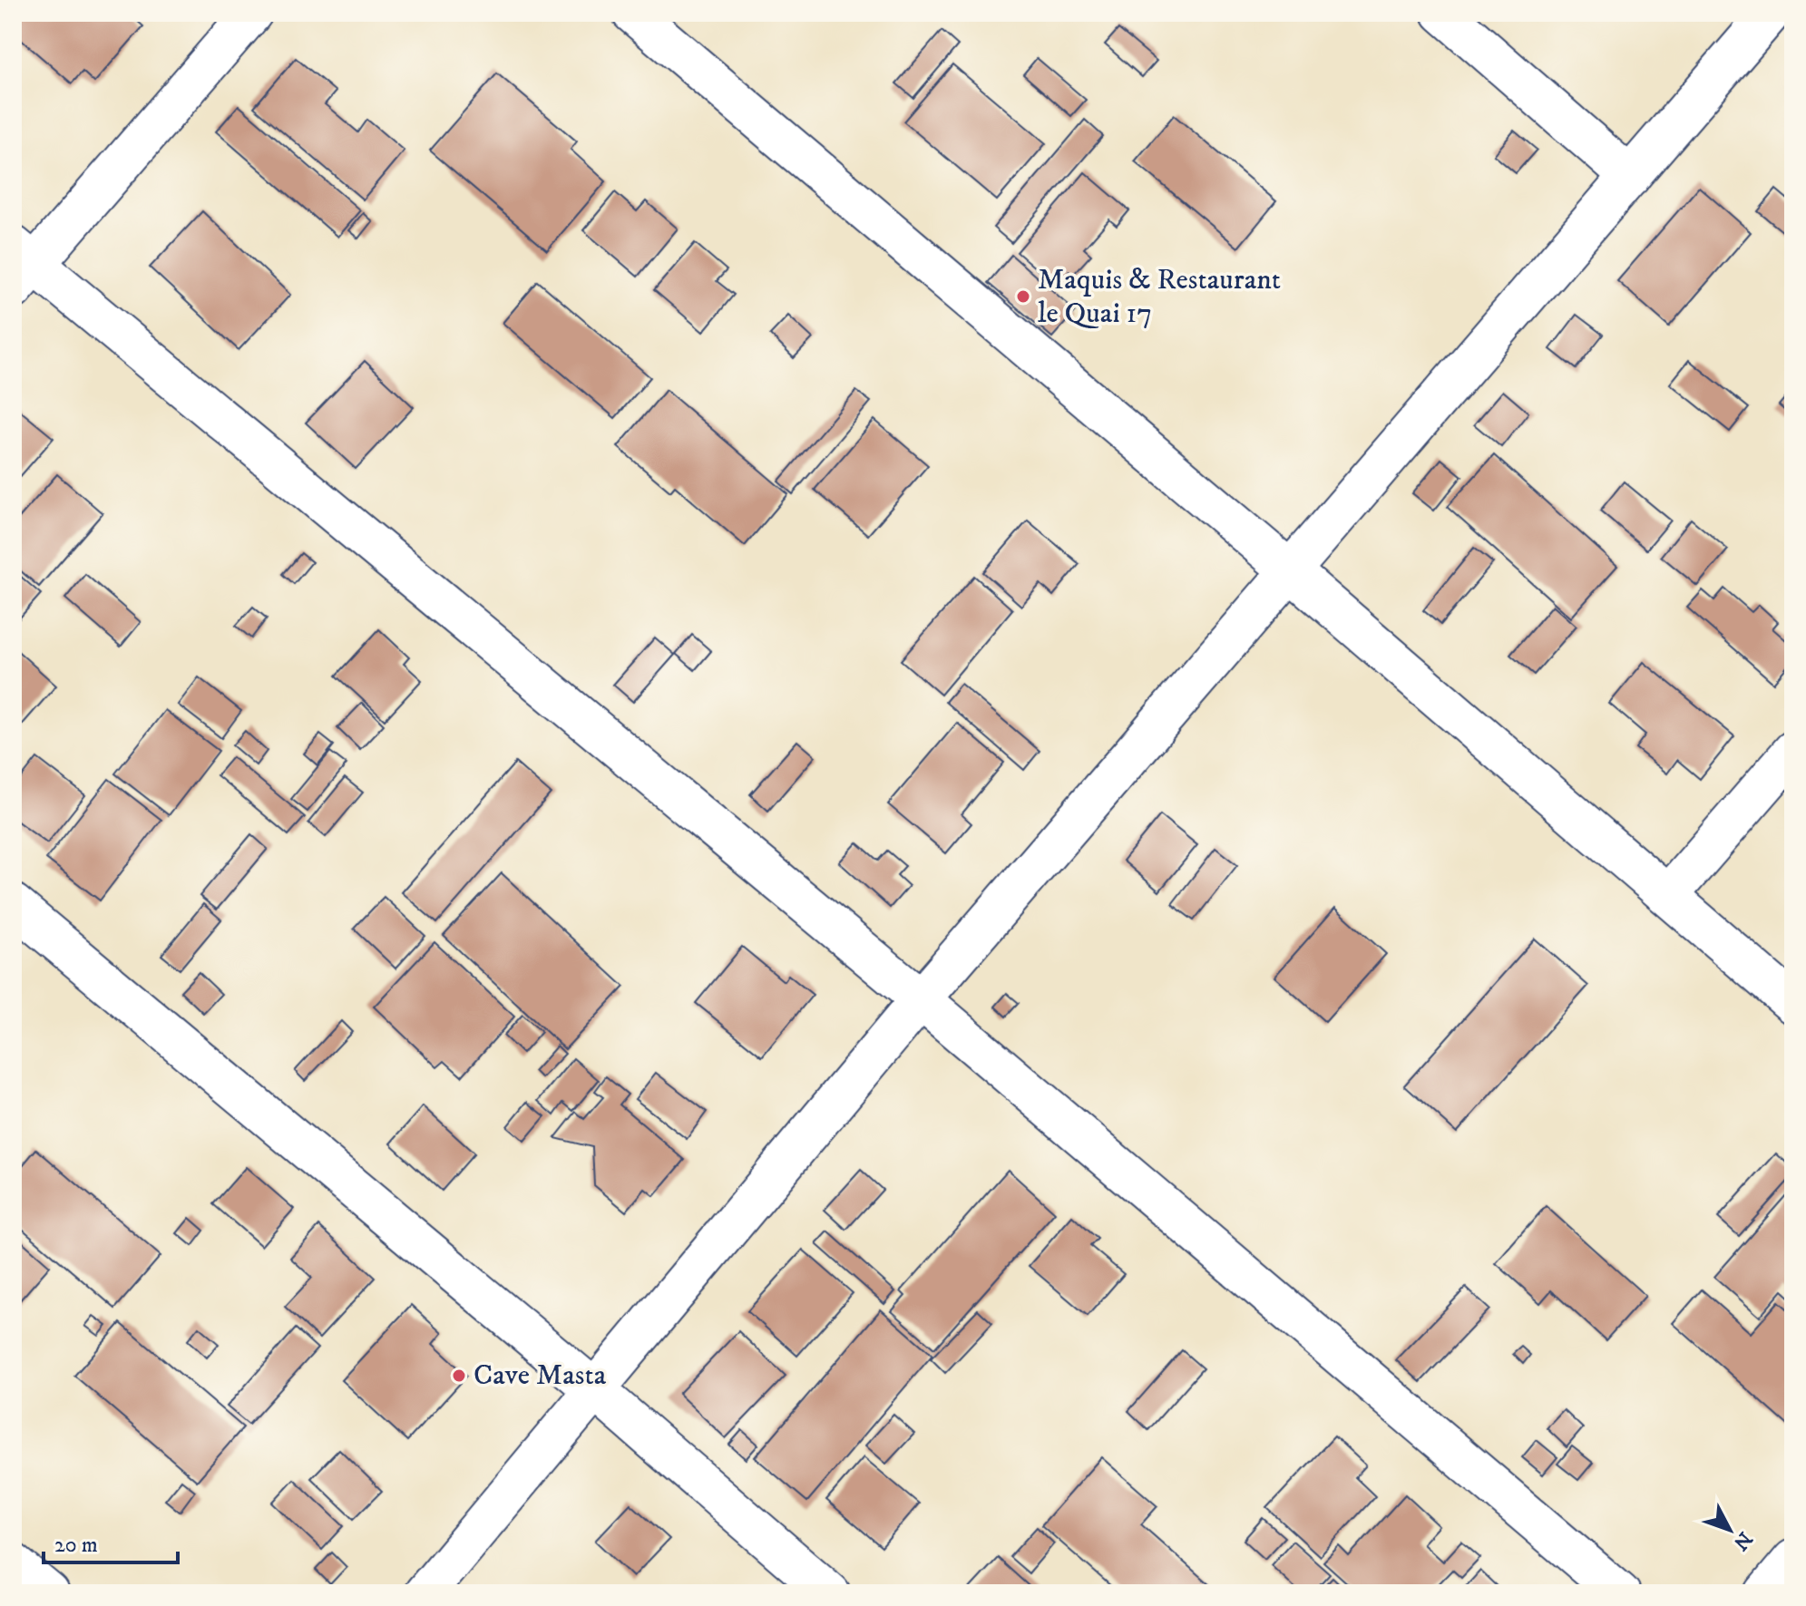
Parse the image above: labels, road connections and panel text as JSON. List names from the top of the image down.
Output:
{
  "places": ["Maquis & Restaurant le Quai 17", "Cave Masta"],
  "scale_bar": "20 m",
  "north": "bottom right"
}
